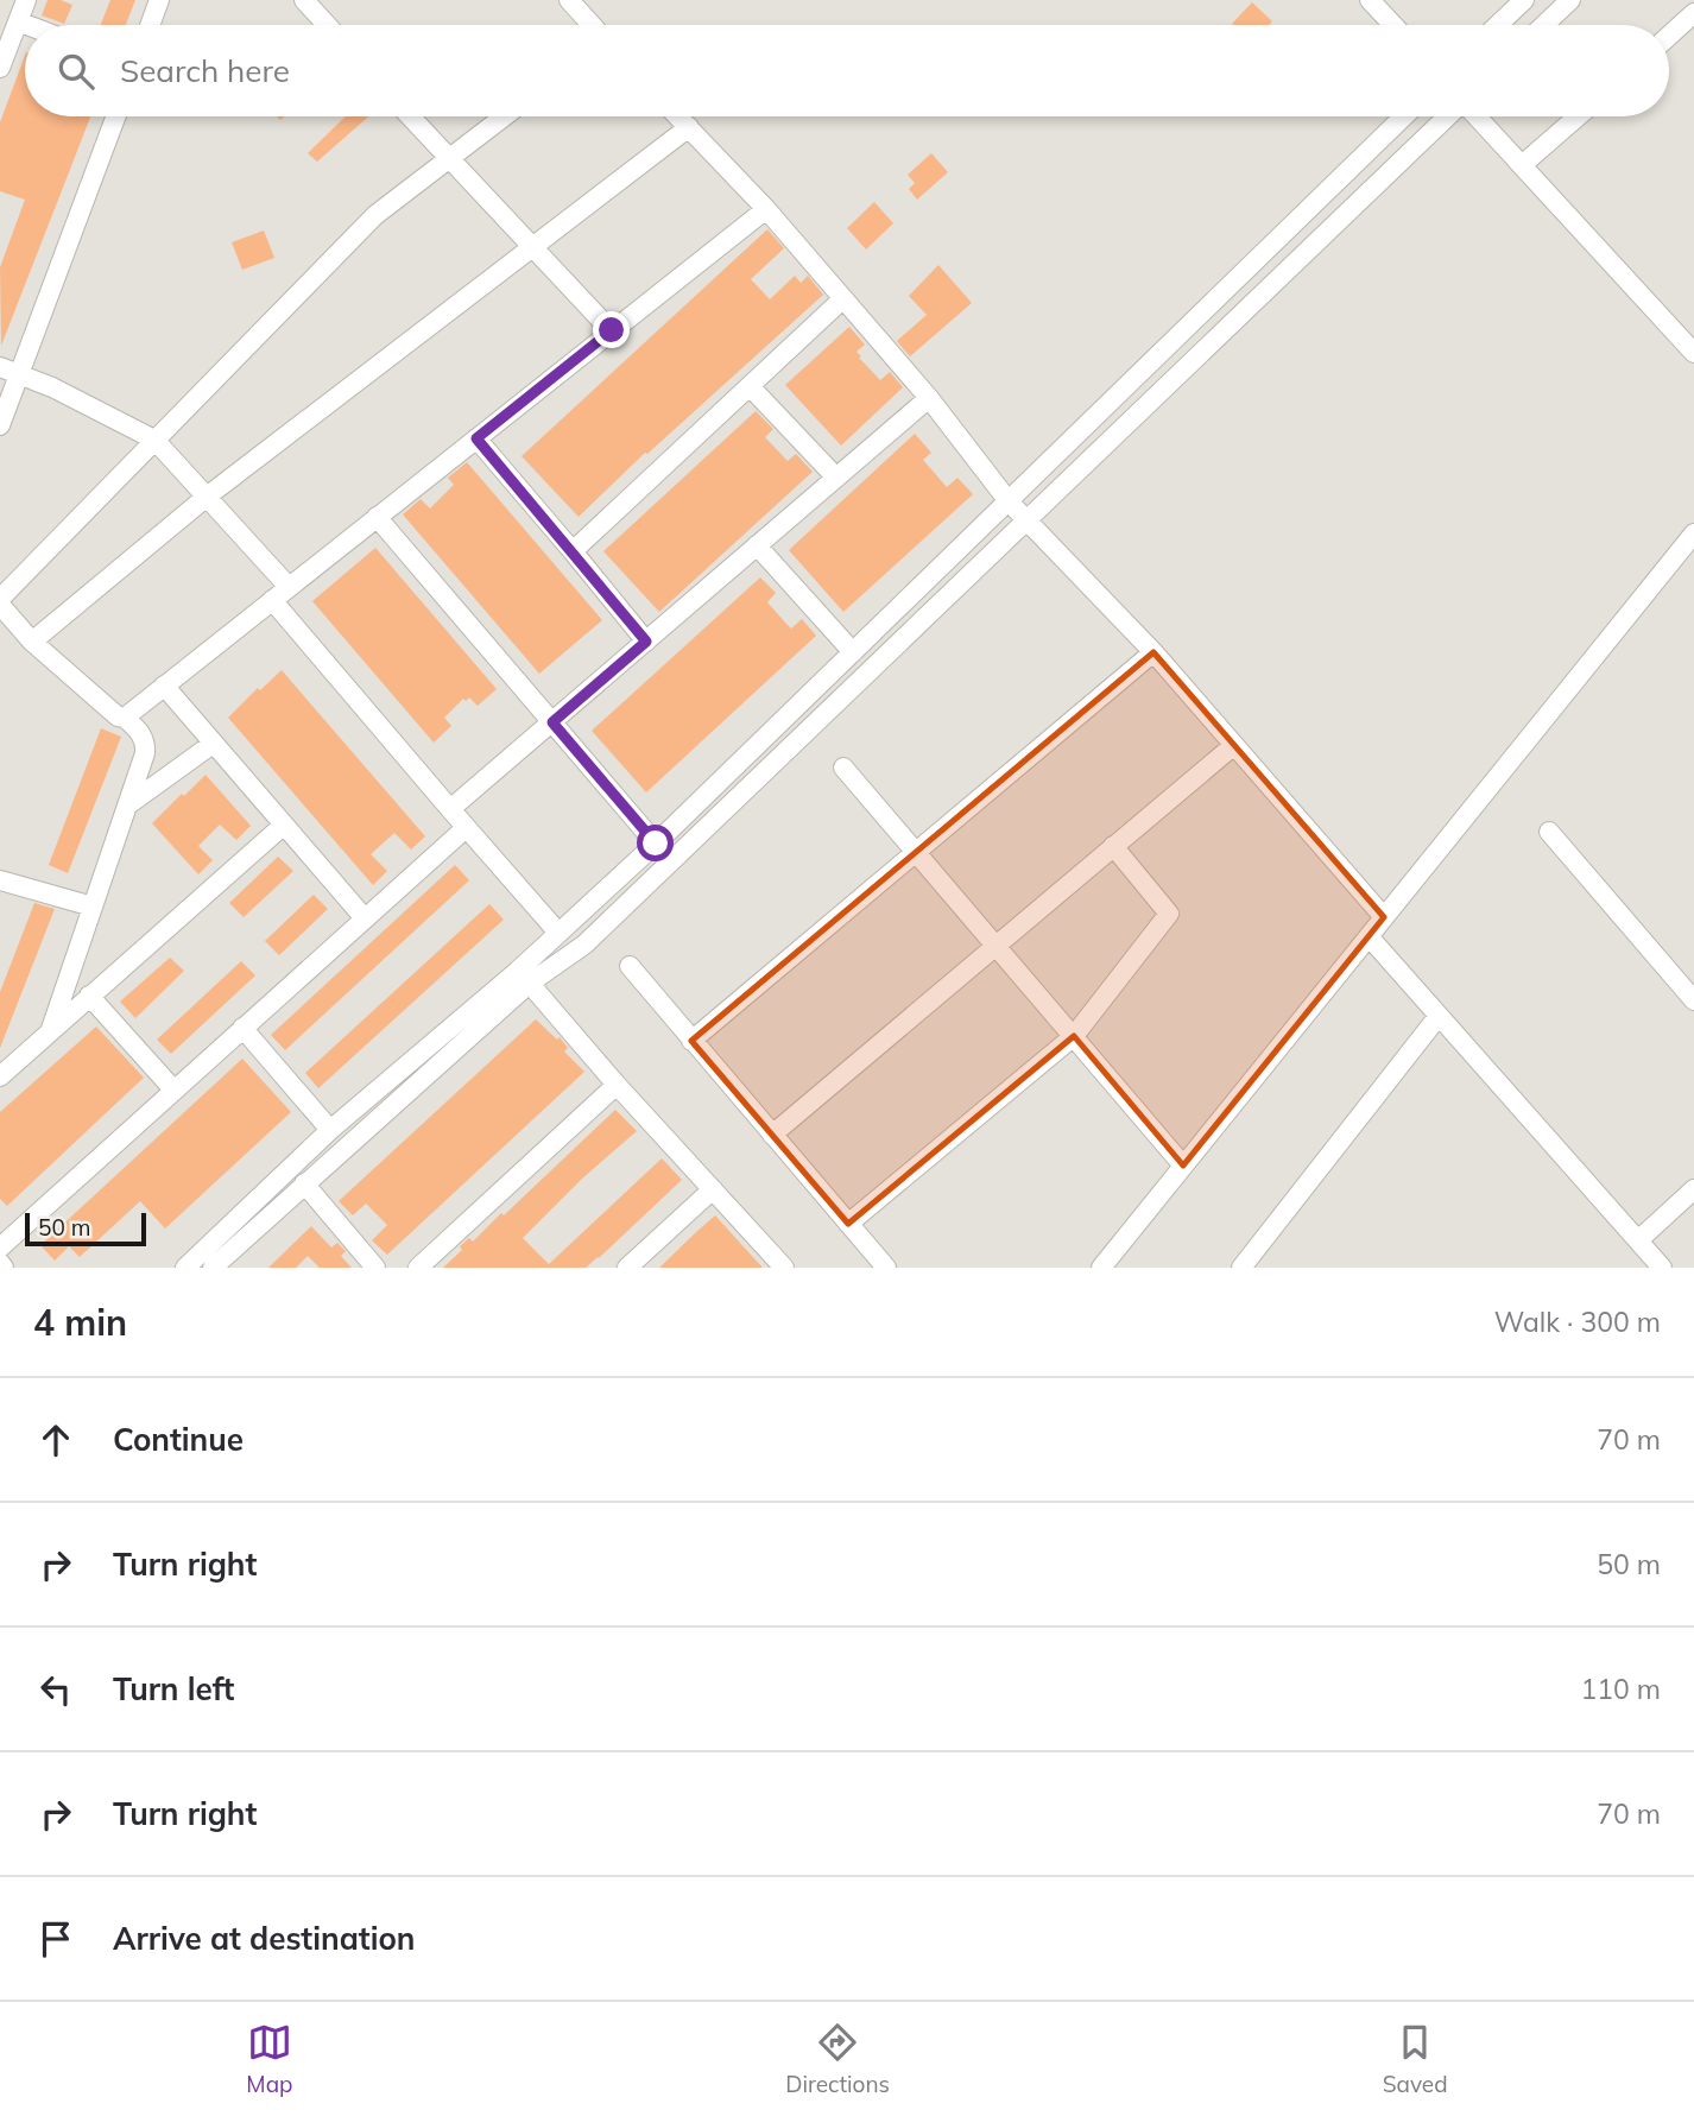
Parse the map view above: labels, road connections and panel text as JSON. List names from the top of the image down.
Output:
{
  "scale_bar": "50 m",
  "page": {
    "search": "Search here",
    "scale": "50 m",
    "heading": ["4 min", "Walk · 300 m"],
    "list": [
      ["Continue", "70 m"],
      ["Turn right", "50 m"],
      ["Turn left", "110 m"],
      ["Turn right", "70 m"],
      "Arrive at destination"
    ],
    "nav": ["Map", "Directions", "Saved"]
  }
}
